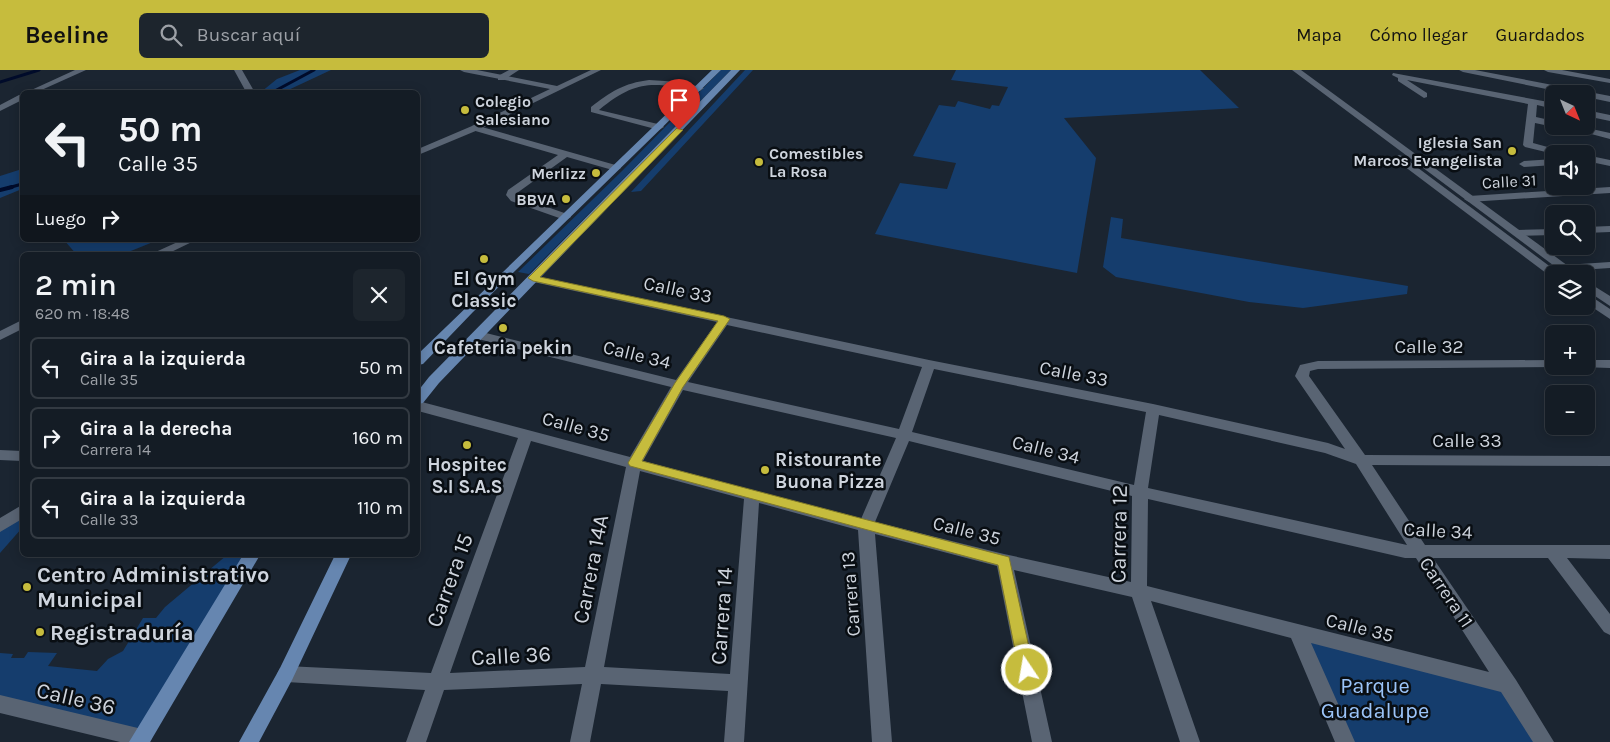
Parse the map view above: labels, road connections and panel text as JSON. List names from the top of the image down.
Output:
{
  "streets": {
    "street": [
      "Calle 31",
      "Calle 33",
      "Calle 32",
      "Calle 34",
      "Calle 35",
      "Carrera 12",
      "Carrera 14A",
      "Carrera 15",
      "Carrera 11",
      "Carrera 13",
      "Carrera 14",
      "Calle 36"
    ]
  },
  "crossings": [
    ["Calle 33", "Carrera 12"],
    ["Calle 33", "Carrera 11"],
    ["Calle 33", "Carrera 13"],
    ["Calle 32", "Carrera 11"],
    ["Calle 34", "Carrera 12"],
    ["Calle 34", "Carrera 11"],
    ["Calle 34", "Carrera 13"],
    ["Calle 35", "Carrera 12"],
    ["Calle 35", "Carrera 14A"],
    ["Calle 35", "Carrera 15"],
    ["Calle 35", "Carrera 11"],
    ["Calle 35", "Carrera 13"],
    ["Calle 35", "Carrera 14"],
    ["Carrera 14A", "Calle 36"],
    ["Carrera 15", "Calle 36"],
    ["Carrera 14", "Calle 36"]
  ],
  "parks": ["Parque Guadalupe"],
  "places": [
    "Colegio Salesiano",
    "Iglesia San Marcos Evangelista",
    "Comestibles La Rosa",
    "Merlizz",
    "BBVA",
    "El Gym Classic",
    "Cafeteria pekin",
    "Hospitec S.I S.A.S",
    "Ristourante Buona Pizza",
    "Centro Administrativo Municipal",
    "Registraduría"
  ],
  "north": "bottom right",
  "page": {
    "header": "Beeline",
    "search": "Buscar aquí",
    "nav": ["Mapa", "Cómo llegar", "Guardados"],
    "map_buttons": ["+", "−"],
    "turn": ["50 m", "Calle 35"],
    "then": "Luego",
    "heading": ["2 min", "620 m · 18:48"],
    "list": [
      {
        "name": "Gira a la izquierda",
        "note": "Calle 35",
        "value": "50 m"
      },
      {
        "name": "Gira a la derecha",
        "note": "Carrera 14",
        "value": "160 m"
      },
      {
        "name": "Gira a la izquierda",
        "note": "Calle 33",
        "value": "110 m"
      }
    ]
  }
}
